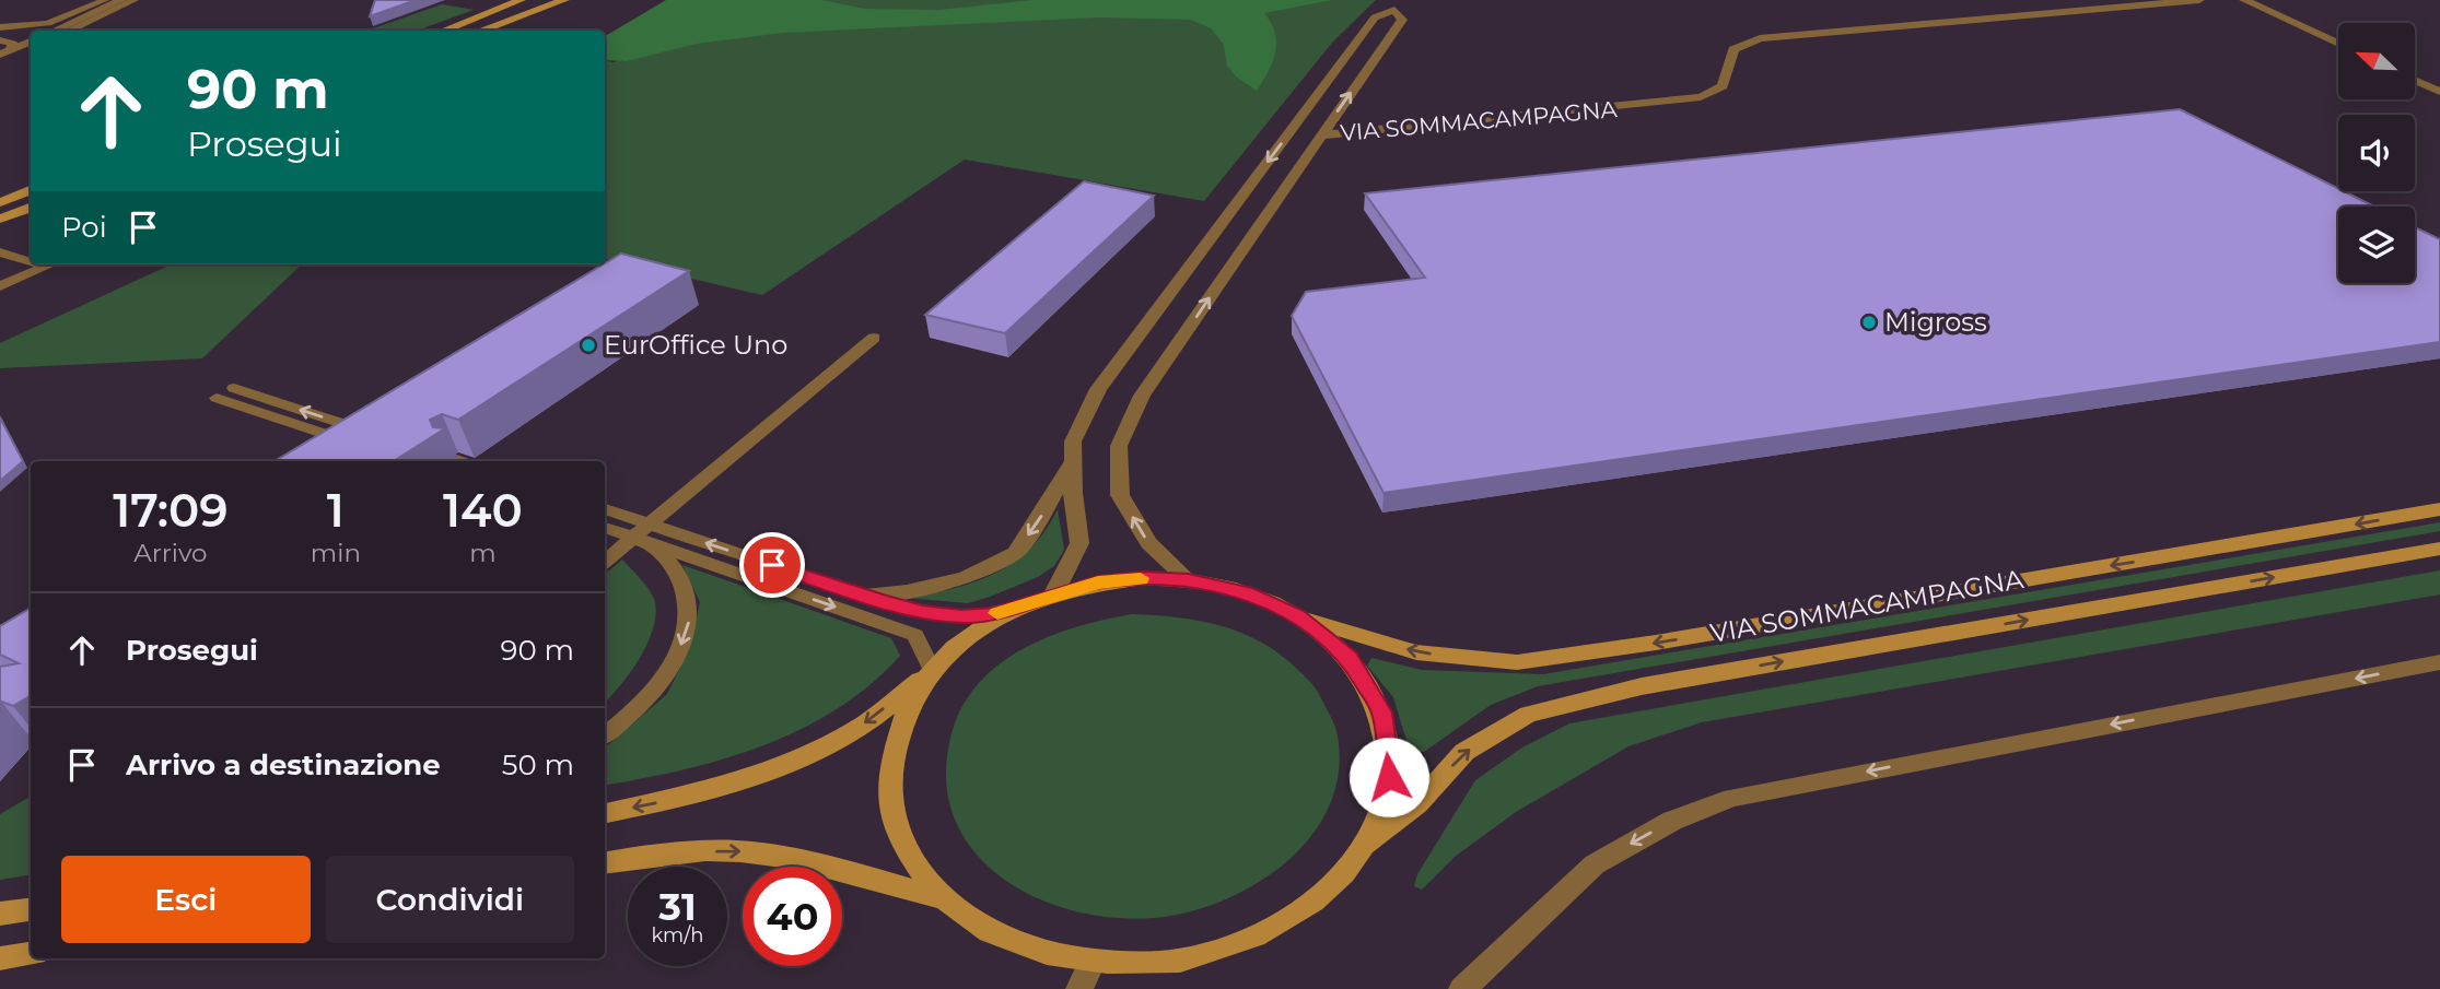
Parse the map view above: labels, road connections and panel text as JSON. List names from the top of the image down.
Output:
{
  "streets": {
    "street": ["VIA SOMMACAMPAGNA"]
  },
  "places": ["Migross", "EurOffice Uno"],
  "north": "top left",
  "page": {
    "turn": ["90 m", "Prosegui"],
    "then": "Poi",
    "eta": [
      "17:09",
      "Arrivo",
      "1",
      "min",
      "140",
      "m"
    ],
    "list": [
      {
        "name": "Prosegui",
        "value": "90 m"
      },
      {
        "name": "Arrivo a destinazione",
        "value": "50 m"
      }
    ],
    "buttons": ["Esci", "Condividi"],
    "speed": "31 km/h",
    "limit": "40"
  }
}
